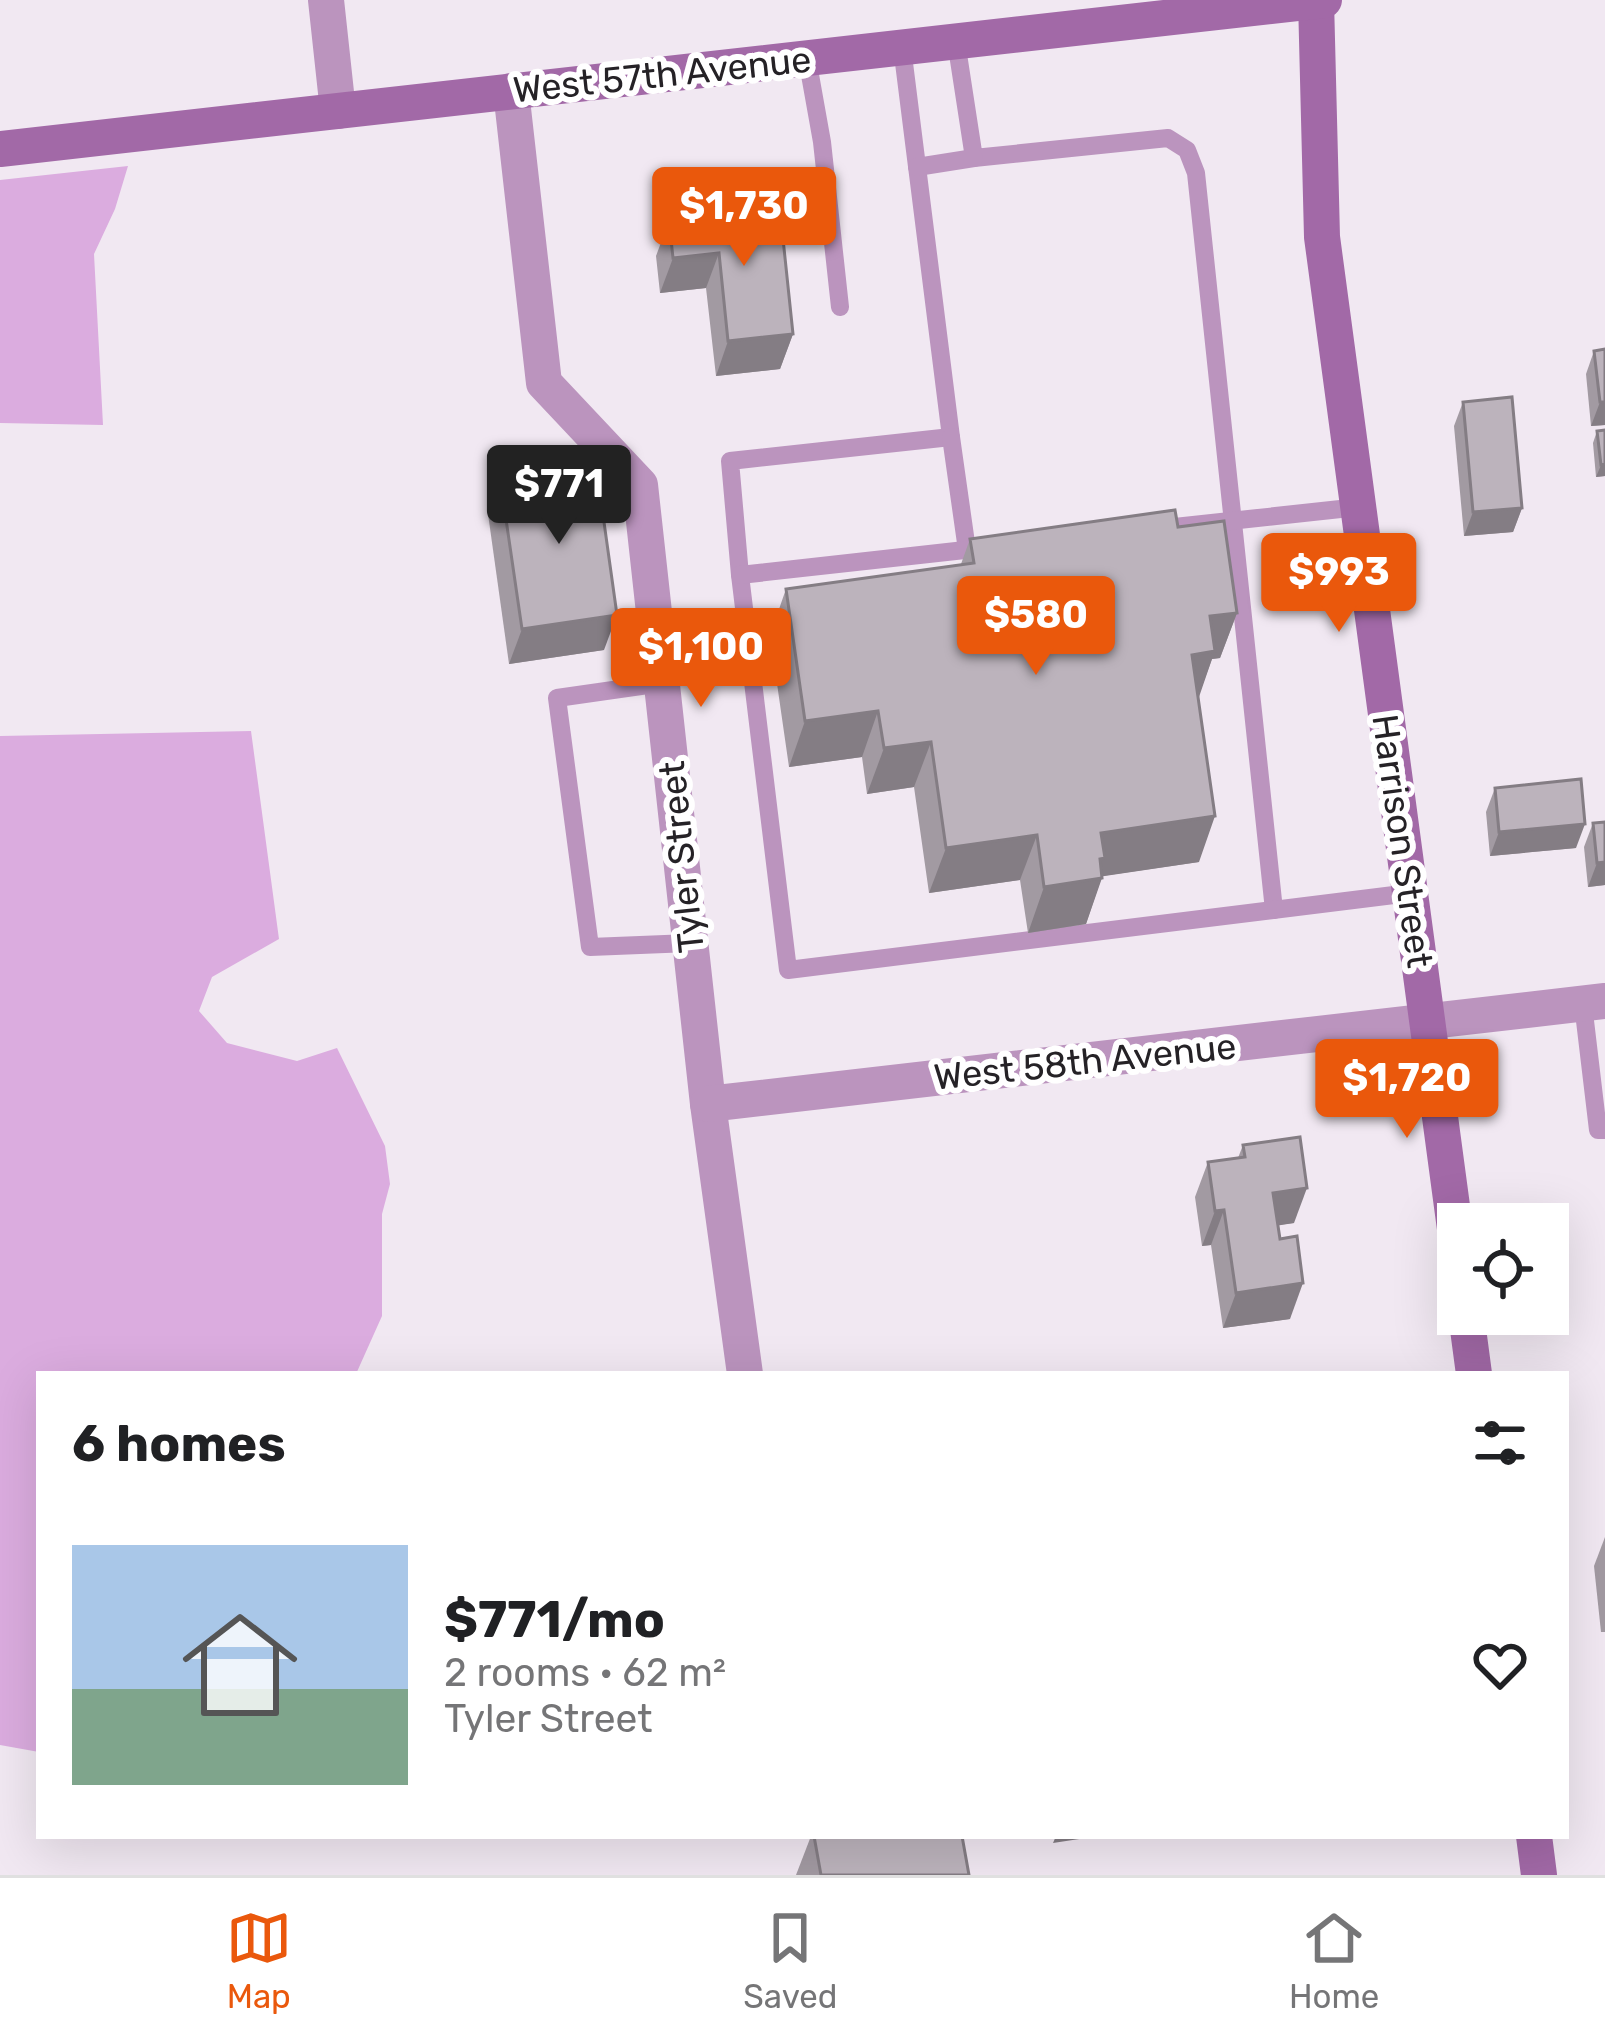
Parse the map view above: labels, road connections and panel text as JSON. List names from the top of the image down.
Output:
{
  "streets": {
    "street": [
      "West 57th Avenue",
      "Harrison Street",
      "Tyler Street",
      "West 58th Avenue"
    ]
  },
  "crossings": [
    ["West 57th Avenue", "Harrison Street"],
    ["West 57th Avenue", "Tyler Street"],
    ["Harrison Street", "West 58th Avenue"],
    ["Tyler Street", "West 58th Avenue"]
  ],
  "page": {
    "price": [
      "$1,730",
      "$771",
      "$993",
      "$580",
      "$1,100",
      "$1,720"
    ],
    "heading": "6 homes",
    "list": [
      {
        "name": "$771/mo",
        "note": "2 rooms · 62 m² · Tyler Street"
      }
    ],
    "tabs": ["Map", "Saved", "Home"]
  }
}
